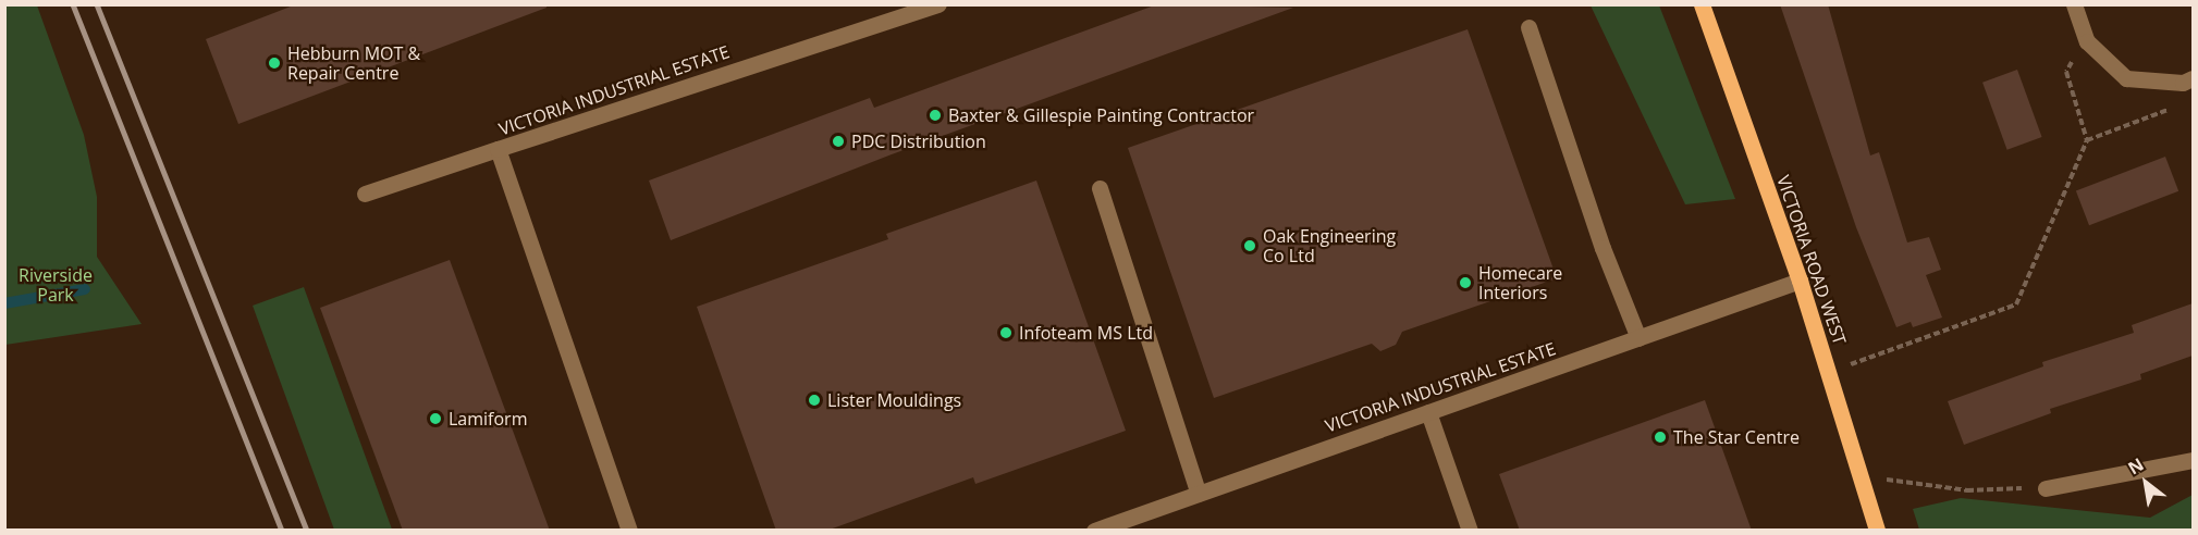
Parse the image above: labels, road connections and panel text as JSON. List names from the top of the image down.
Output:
{
  "streets": {
    "main road": ["VICTORIA ROAD WEST"],
    "street": ["VICTORIA INDUSTRIAL ESTATE"]
  },
  "crossings": [
    ["VICTORIA INDUSTRIAL ESTATE", "VICTORIA ROAD WEST"]
  ],
  "parks": ["Riverside Park"],
  "places": [
    "Hebburn MOT & Repair Centre",
    "Baxter & Gillespie Painting Contractor",
    "PDC Distribution",
    "Oak Engineering Co Ltd",
    "Homecare Interiors",
    "Infoteam MS Ltd",
    "Lister Mouldings",
    "Lamiform",
    "The Star Centre"
  ],
  "north": "top left"
}
